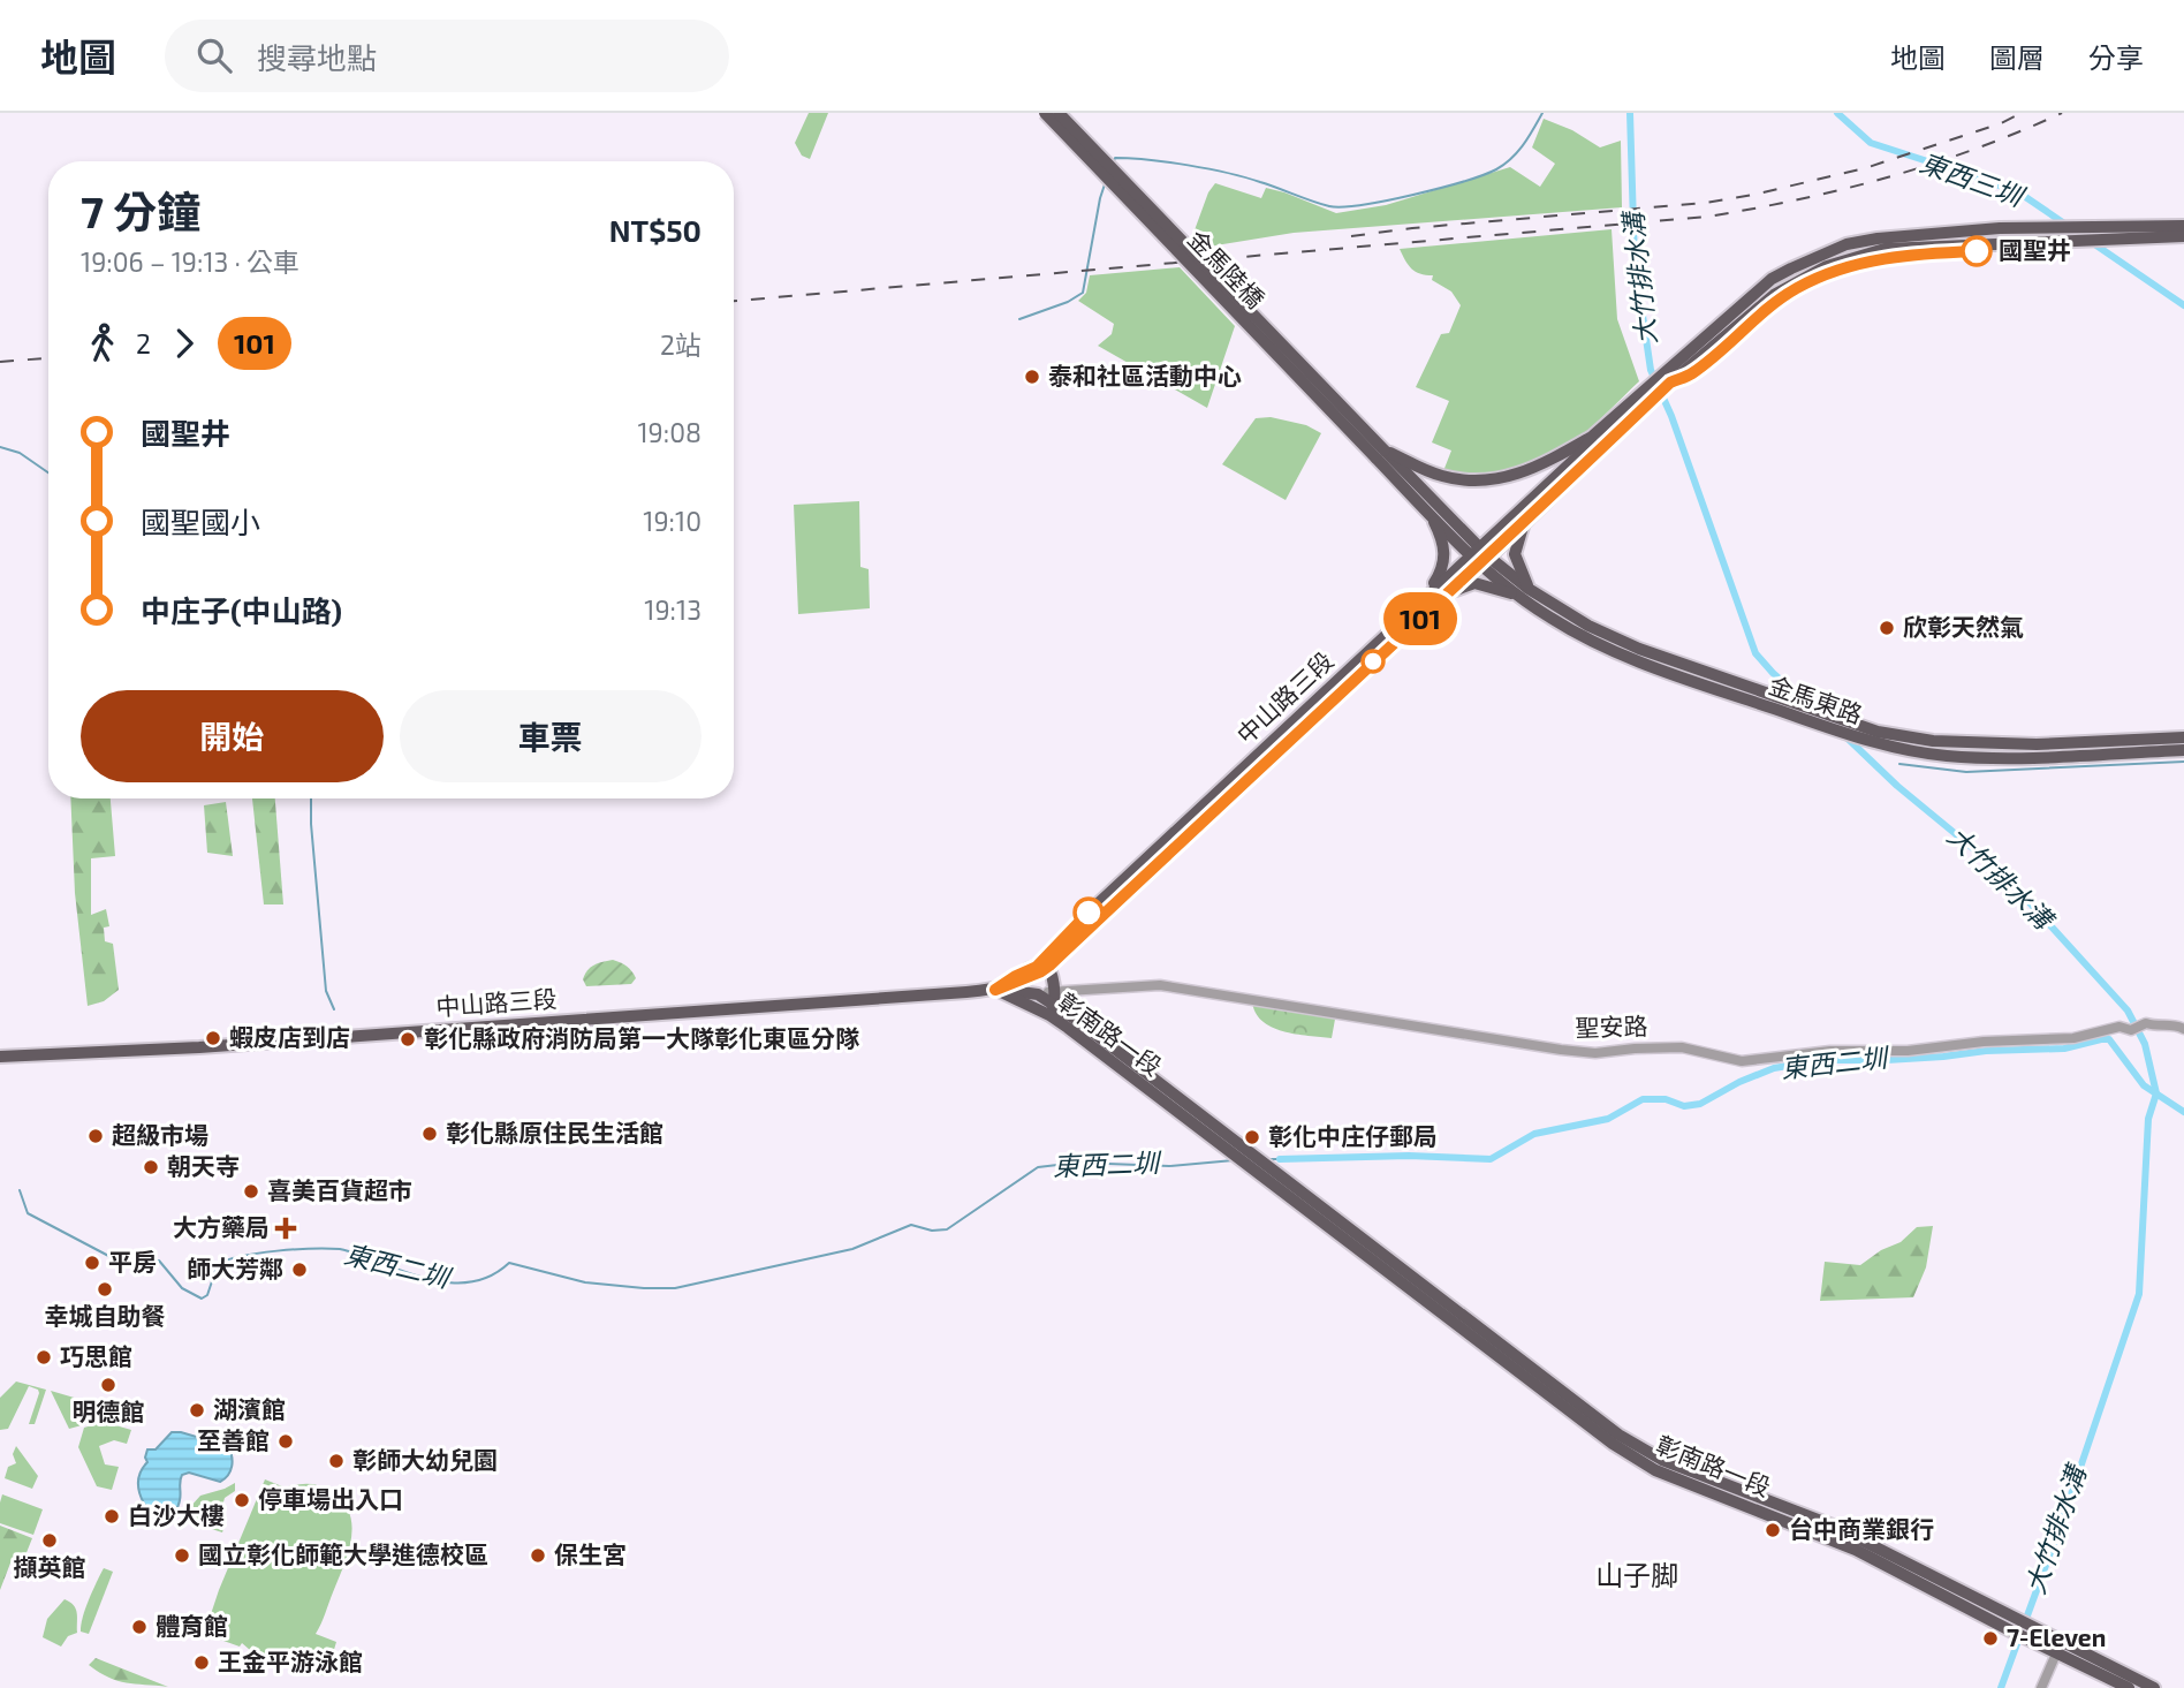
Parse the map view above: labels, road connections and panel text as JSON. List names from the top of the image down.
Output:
{
  "streets": {
    "main road": [
      "金馬陸橋",
      "中山路三段",
      "金馬東路",
      "彰南路一段"
    ],
    "street": ["聖安路"]
  },
  "crossings": [
    ["中山路三段", "金馬東路"],
    ["中山路三段", "彰南路一段"],
    ["聖安路", "彰南路一段"]
  ],
  "districts": ["山子脚"],
  "water": ["東西三圳", "大竹排水溝", "東西二圳"],
  "places": {
    "other": [
      "國聖井",
      "泰和社區活動中心",
      "欣彰天然氣",
      "蝦皮店到店",
      "彰化縣政府消防局第一大隊彰化東區分隊",
      "彰化縣原住民生活館",
      "超級市場",
      "彰化中庄仔郵局",
      "朝天寺",
      "喜美百貨超市",
      "平房",
      "師大芳鄰",
      "幸城自助餐",
      "巧思館",
      "明德館",
      "湖濱館",
      "至善館",
      "彰師大幼兒園",
      "停車場出入口",
      "白沙大樓",
      "台中商業銀行",
      "擷英館",
      "國立彰化師範大學進德校區",
      "保生宮",
      "體育館",
      "7-Eleven",
      "王金平游泳館"
    ],
    "health": ["大方藥局"]
  },
  "lines": ["bus line 101"],
  "page": {
    "header": "地圖",
    "search": "搜尋地點",
    "nav": ["地圖", "圖層", "分享"],
    "on_map": "101",
    "heading": ["7 分鐘", "19:06 – 19:13 · 公車", "NT$50"],
    "legs": ["2", "101", "2站"],
    "list": [
      {
        "name": "國聖井",
        "value": "19:08"
      },
      {
        "name": "國聖國小",
        "value": "19:10"
      },
      {
        "name": "中庄子(中山路)",
        "value": "19:13"
      }
    ],
    "buttons": ["開始", "車票"]
  }
}
